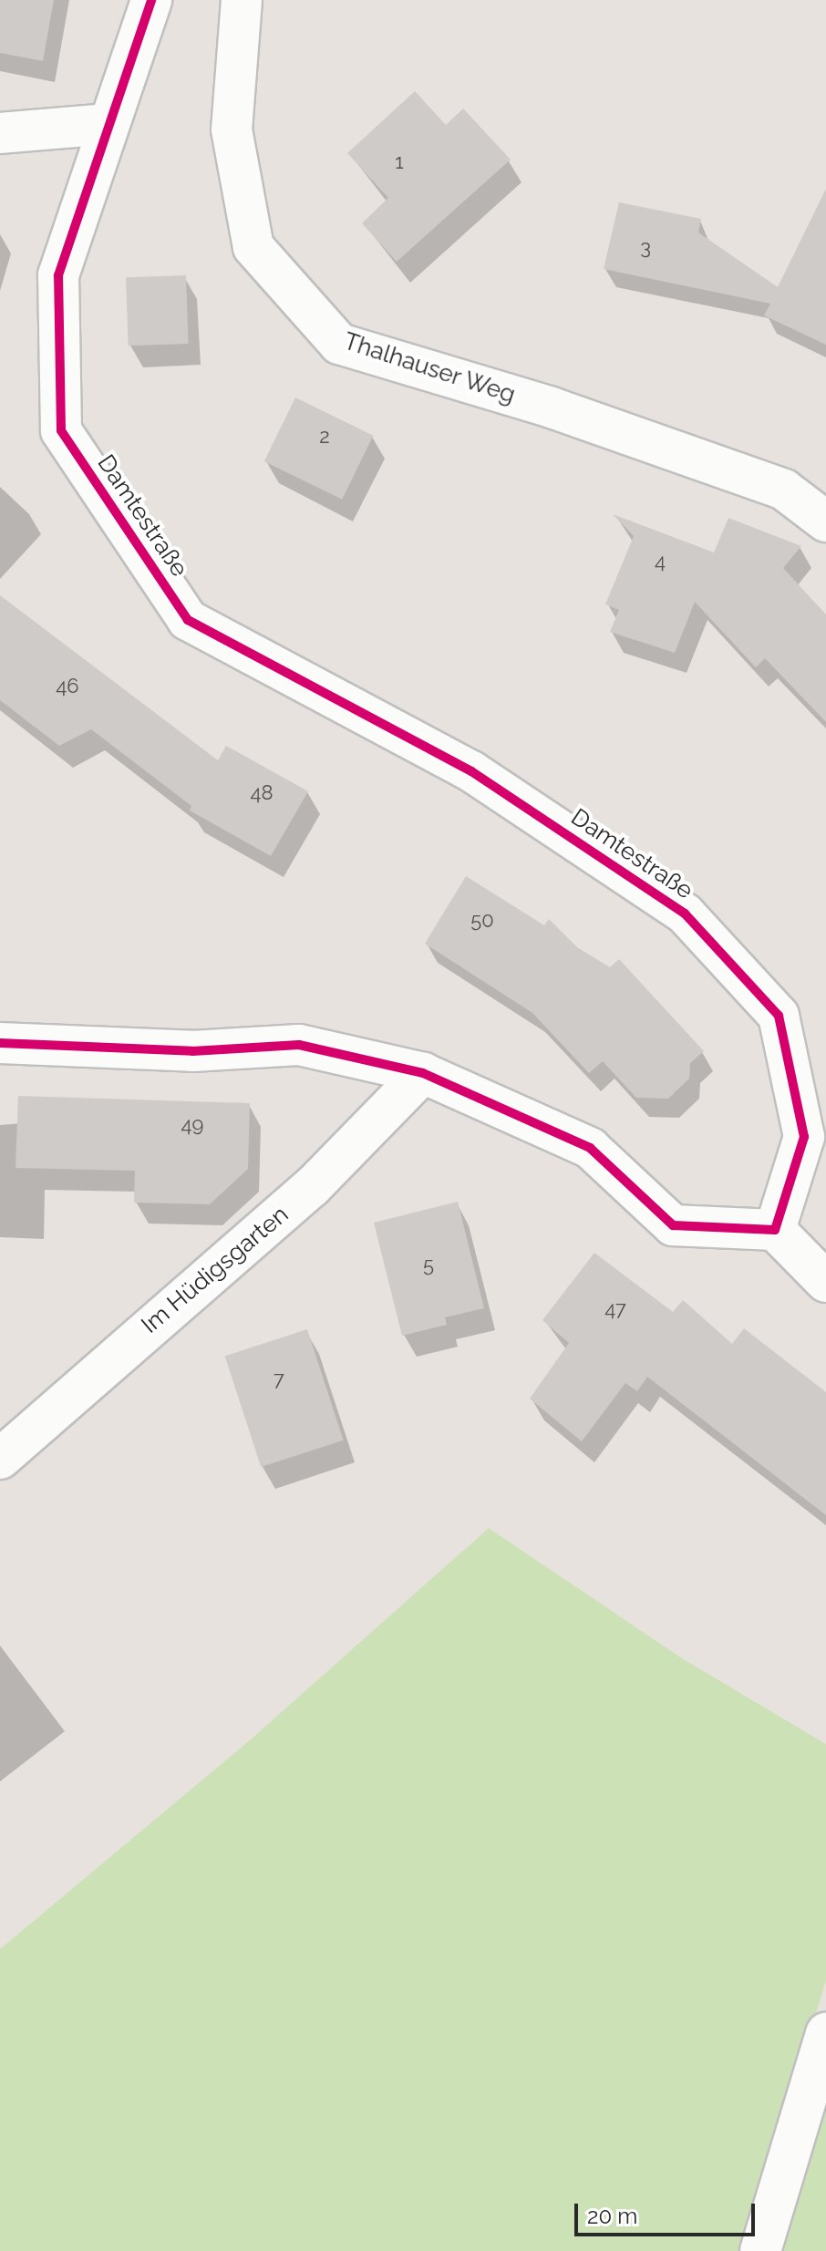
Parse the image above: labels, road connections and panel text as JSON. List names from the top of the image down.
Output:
{
  "streets": {
    "street": ["Thalhauser Weg", "Damtestraße", "Im Hüdigsgarten"]
  },
  "house_numbers": [
    "1",
    "3",
    "2",
    "4",
    "46",
    "48",
    "50",
    "49",
    "5",
    "47",
    "7"
  ],
  "scale_bar": "20 m"
}
